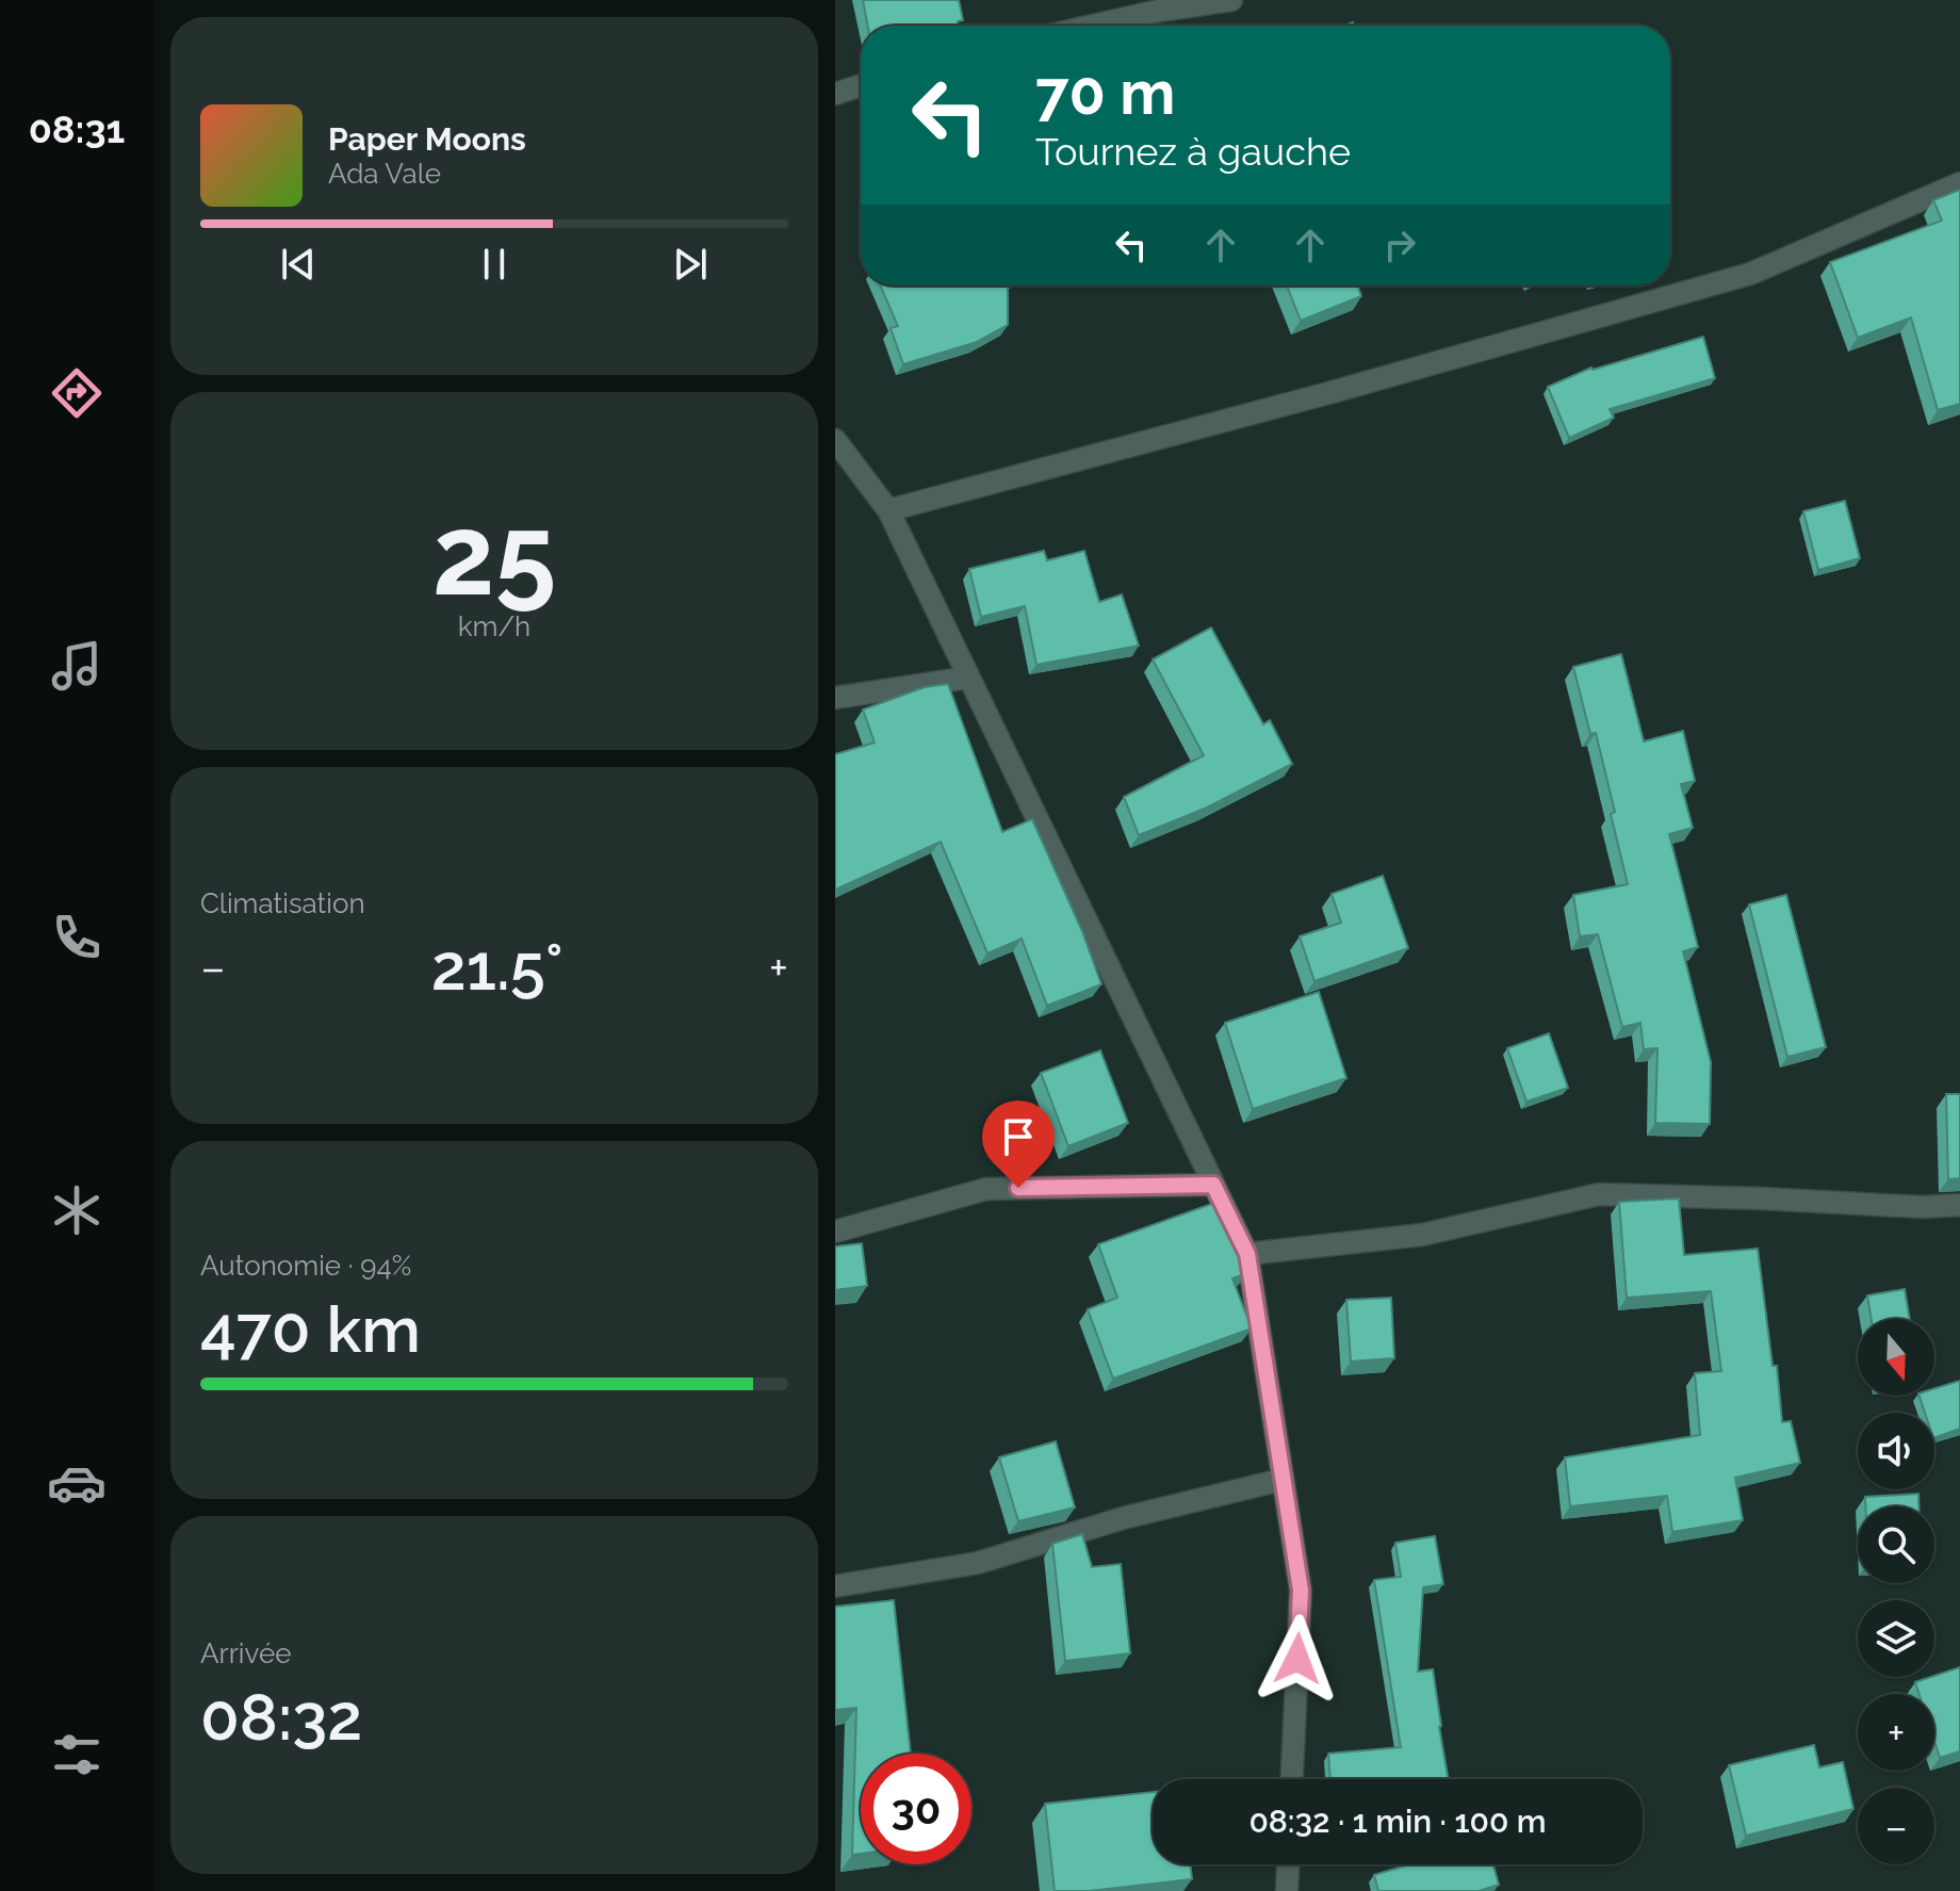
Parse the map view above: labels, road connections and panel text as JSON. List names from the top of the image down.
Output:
{
  "north": "bottom",
  "page": {
    "tabs": "08:31",
    "turn": ["70 m", "Tournez à gauche"],
    "song": ["Paper Moons", "Ada Vale"],
    "tile": [
      ["25", "km/h"],
      "Climatisation",
      ["Autonomie · 94%", "470 km"],
      ["Arrivée", "08:32"]
    ],
    "heat": ["−", "21.5°", "+"],
    "map_buttons": ["+", "−"],
    "limit": "30",
    "trip": "08:32 · 1 min · 100 m"
  }
}
